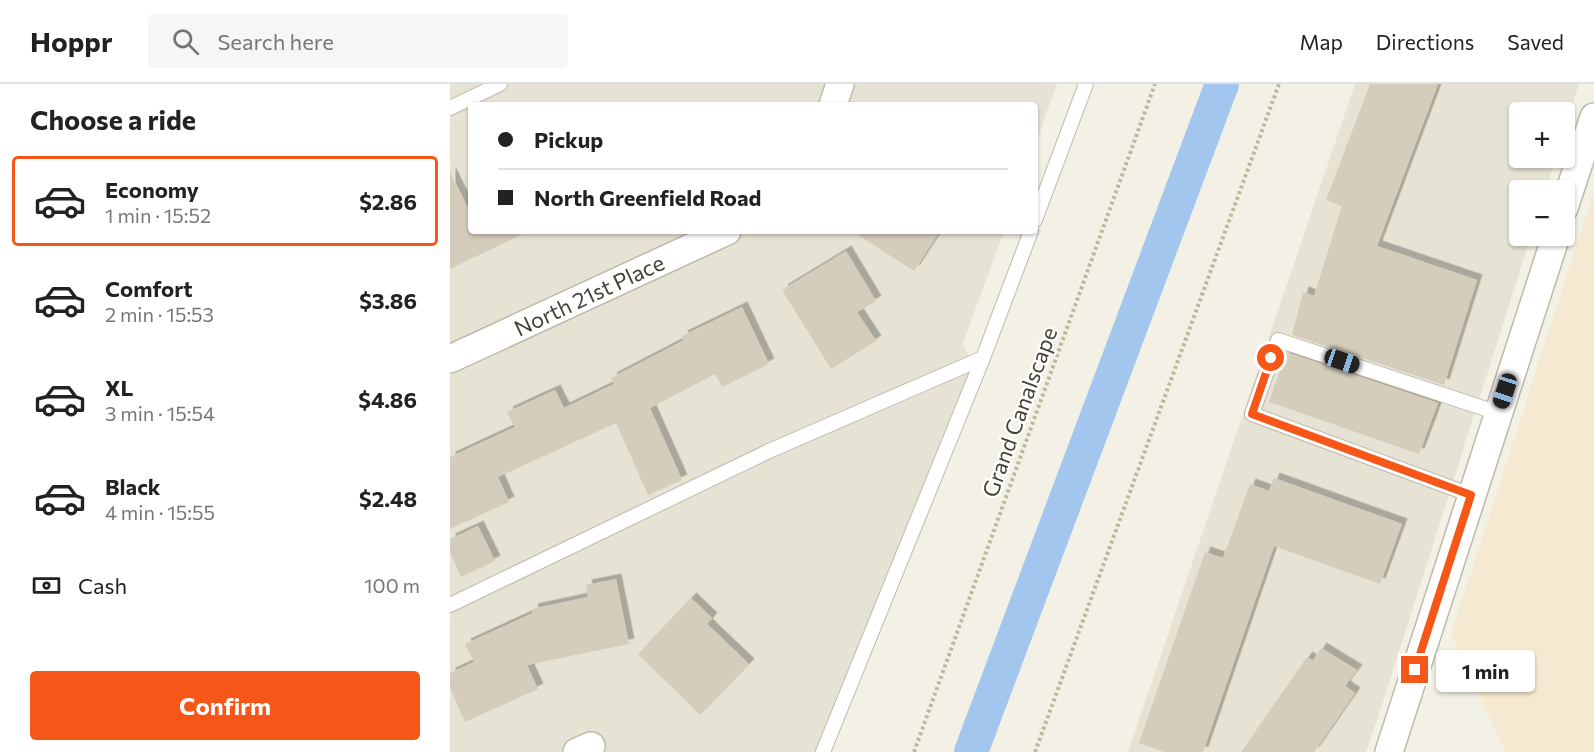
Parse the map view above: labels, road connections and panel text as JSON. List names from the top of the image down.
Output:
{
  "streets": {
    "street": ["North 21st Place"],
    "path": ["Grand Canalscape"]
  },
  "page": {
    "header": "Hoppr",
    "search": "Search here",
    "nav": ["Map", "Directions", "Saved"],
    "heading": "Choose a ride",
    "map_buttons": ["+", "−"],
    "banner": ["Pickup", "North Greenfield Road"],
    "list": [
      {
        "name": "Economy",
        "note": "1 min · 15:52",
        "value": "$2.86"
      },
      {
        "name": "Comfort",
        "note": "2 min · 15:53",
        "value": "$3.86"
      },
      {
        "name": "XL",
        "note": "3 min · 15:54",
        "value": "$4.86"
      },
      {
        "name": "Black",
        "note": "4 min · 15:55",
        "value": "$2.48"
      }
    ],
    "pay": ["Cash", "100 m"],
    "bubble": "1 min",
    "buttons": "Confirm"
  }
}
